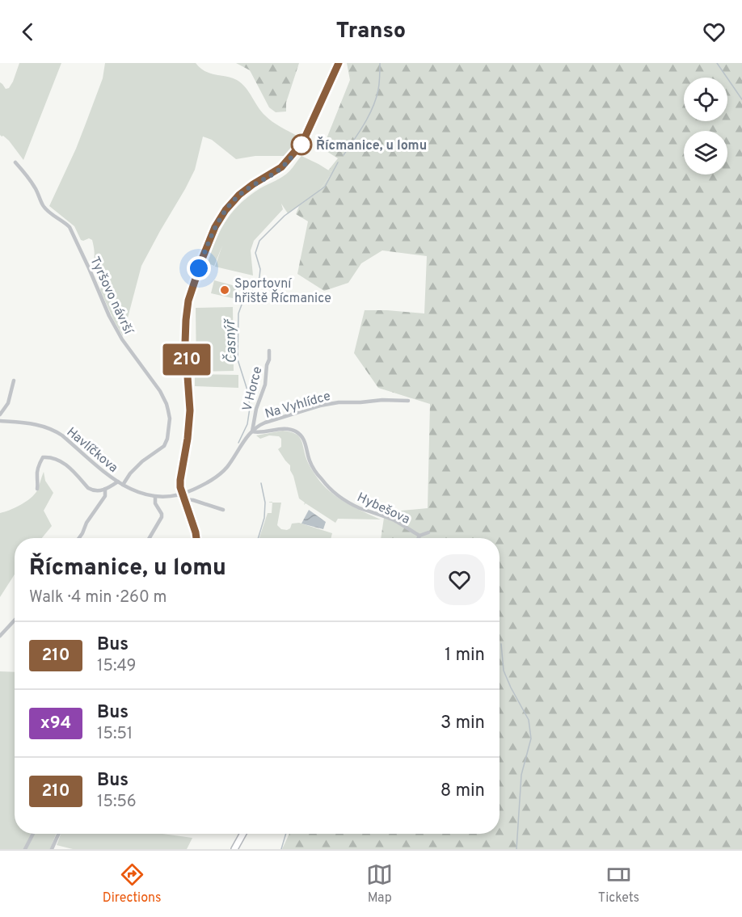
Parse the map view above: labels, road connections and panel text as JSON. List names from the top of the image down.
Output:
{
  "streets": {
    "street": [
      "Tyršovo návrší",
      "V Horce",
      "Na Vyhlídce",
      "Havlíčkova",
      "Hybešova"
    ]
  },
  "crossings": [
    ["Tyršovo návrší", "Havlíčkova"],
    ["V Horce", "Na Vyhlídce"],
    ["V Horce", "Hybešova"],
    ["Na Vyhlídce", "Hybešova"]
  ],
  "water": ["Časnýř"],
  "places": ["Řícmanice, u lomu", "Sportovní hřiště Řícmanice"],
  "lines": ["bus line 210"],
  "page": {
    "header": "Transo",
    "on_map": "210",
    "heading": ["Řícmanice, u lomu", "Walk · 4 min · 260 m"],
    "list": [
      {
        "mark": "210",
        "name": "Bus",
        "note": "15:49",
        "value": "1 min"
      },
      {
        "mark": "x94",
        "name": "Bus",
        "note": "15:51",
        "value": "3 min"
      },
      {
        "mark": "210",
        "name": "Bus",
        "note": "15:56",
        "value": "8 min"
      }
    ],
    "tabs": ["Directions", "Map", "Tickets"]
  }
}
